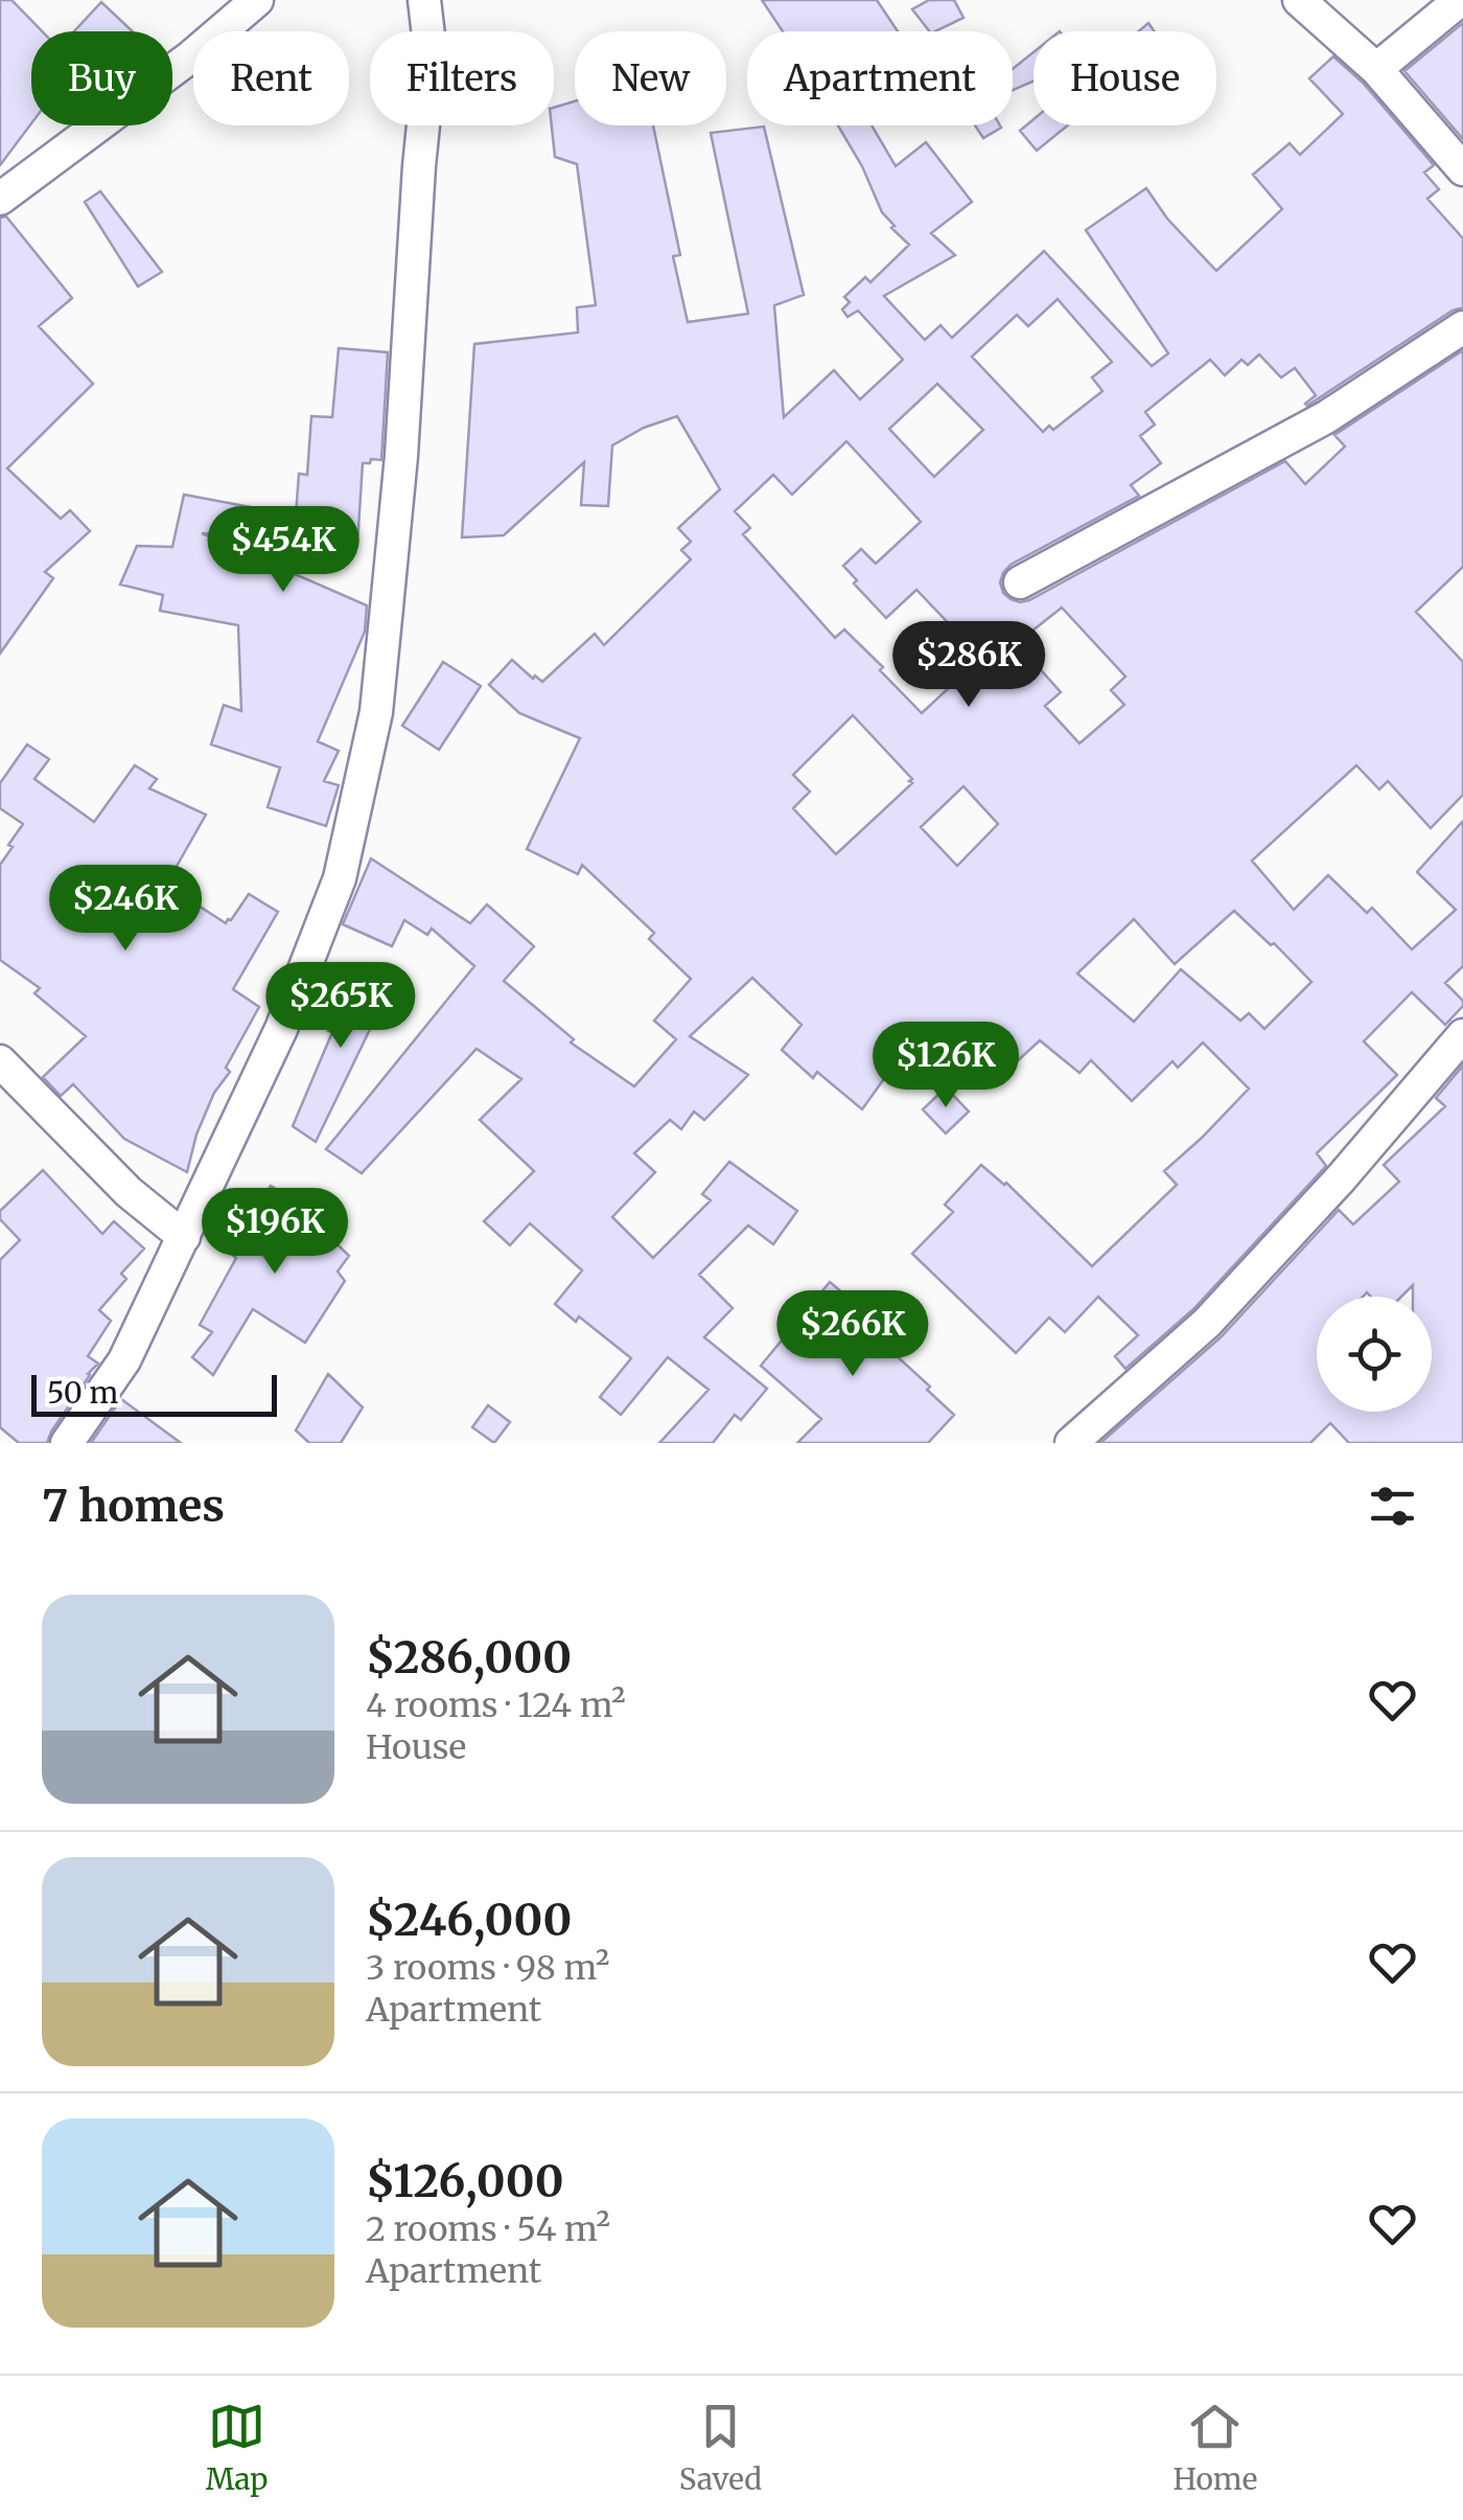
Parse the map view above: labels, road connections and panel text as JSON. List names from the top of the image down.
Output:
{
  "scale_bar": "50 m",
  "page": {
    "chip": [
      "Buy",
      "Rent",
      "Filters",
      "New",
      "Apartment",
      "House"
    ],
    "price": [
      "$454K",
      "$286K",
      "$246K",
      "$265K",
      "$126K",
      "$196K",
      "$266K"
    ],
    "scale": "50 m",
    "heading": "7 homes",
    "list": [
      {
        "name": "$286,000",
        "note": "4 rooms · 124 m² · House"
      },
      {
        "name": "$246,000",
        "note": "3 rooms · 98 m² · Apartment"
      },
      {
        "name": "$126,000",
        "note": "2 rooms · 54 m² · Apartment"
      }
    ],
    "tabs": ["Map", "Saved", "Home"]
  }
}
